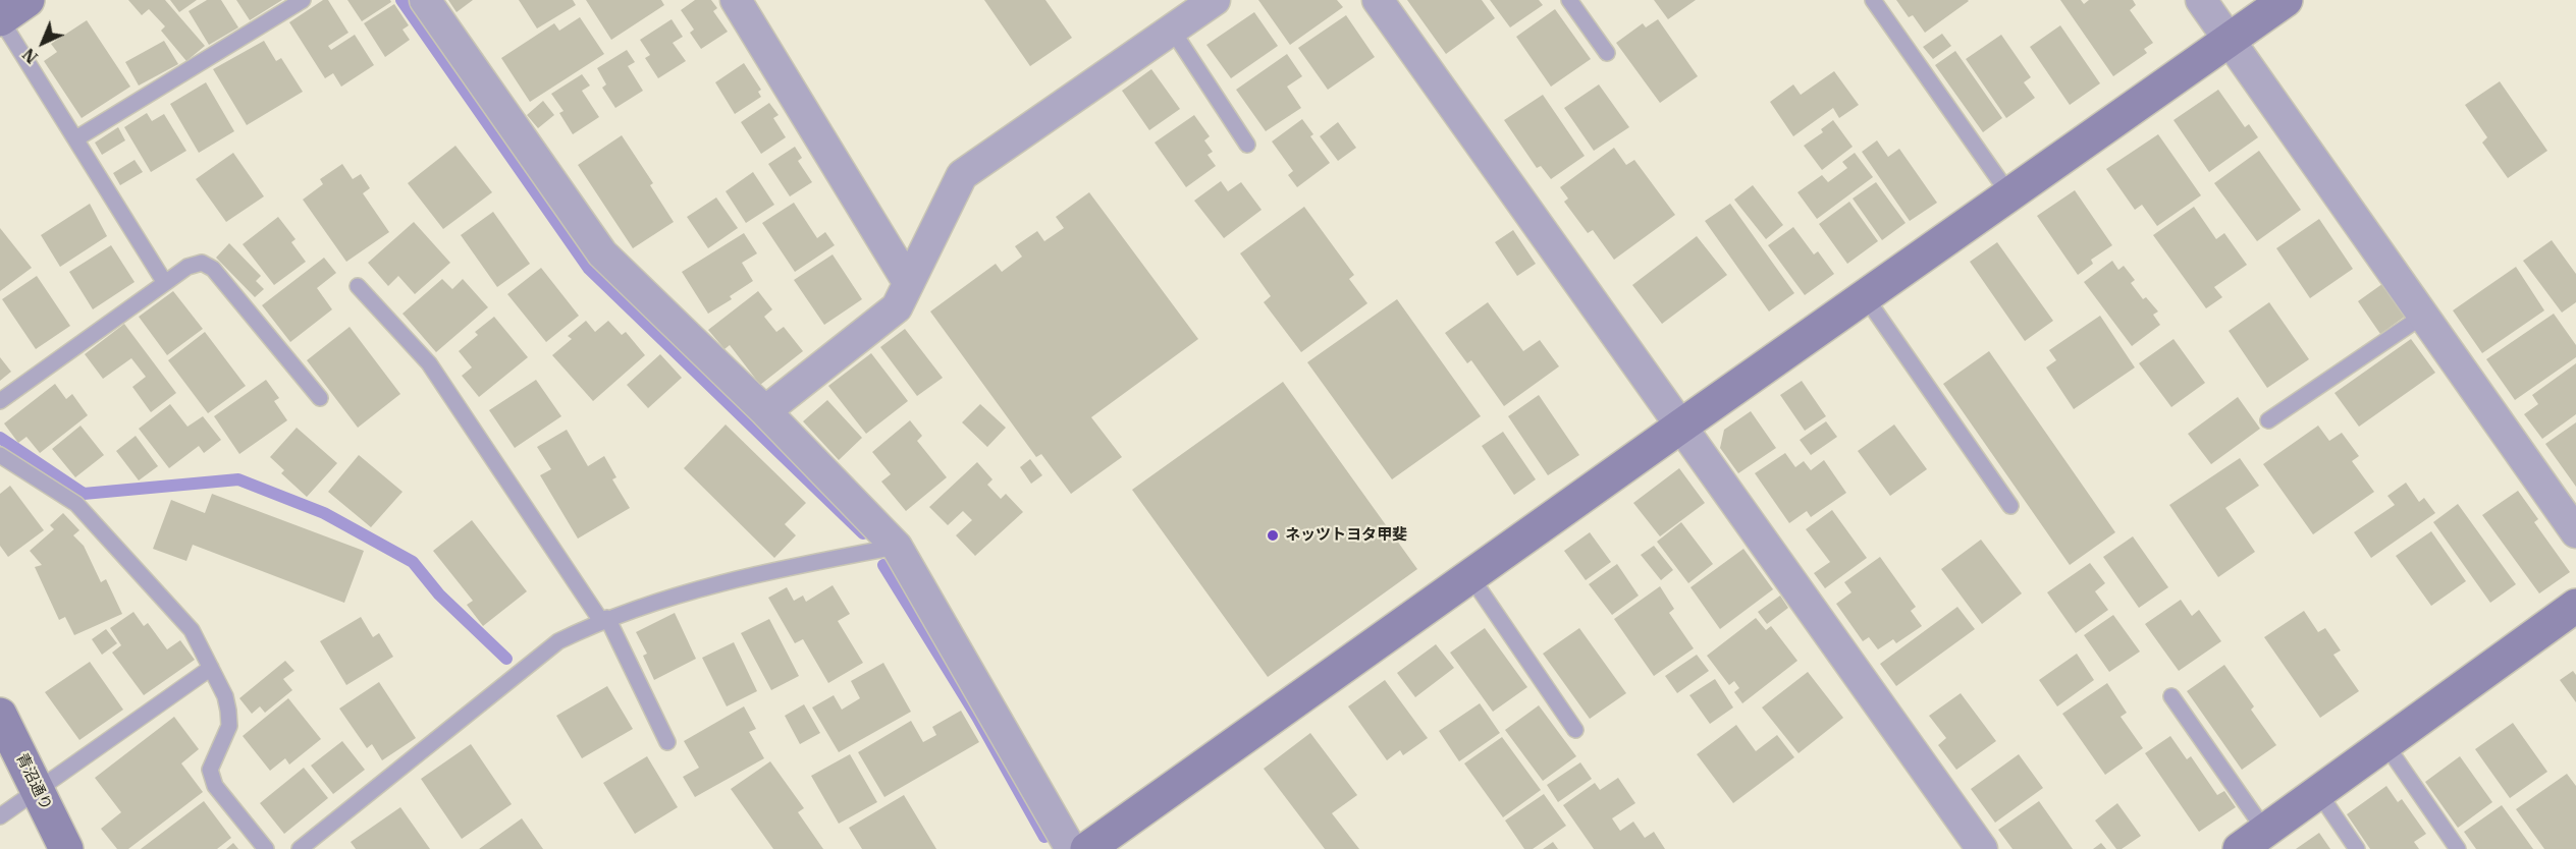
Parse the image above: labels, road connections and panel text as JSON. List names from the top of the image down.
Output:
{
  "streets": {
    "street": ["青沼通り"]
  },
  "places": ["ネッツトヨタ甲斐"],
  "north": "bottom left"
}
